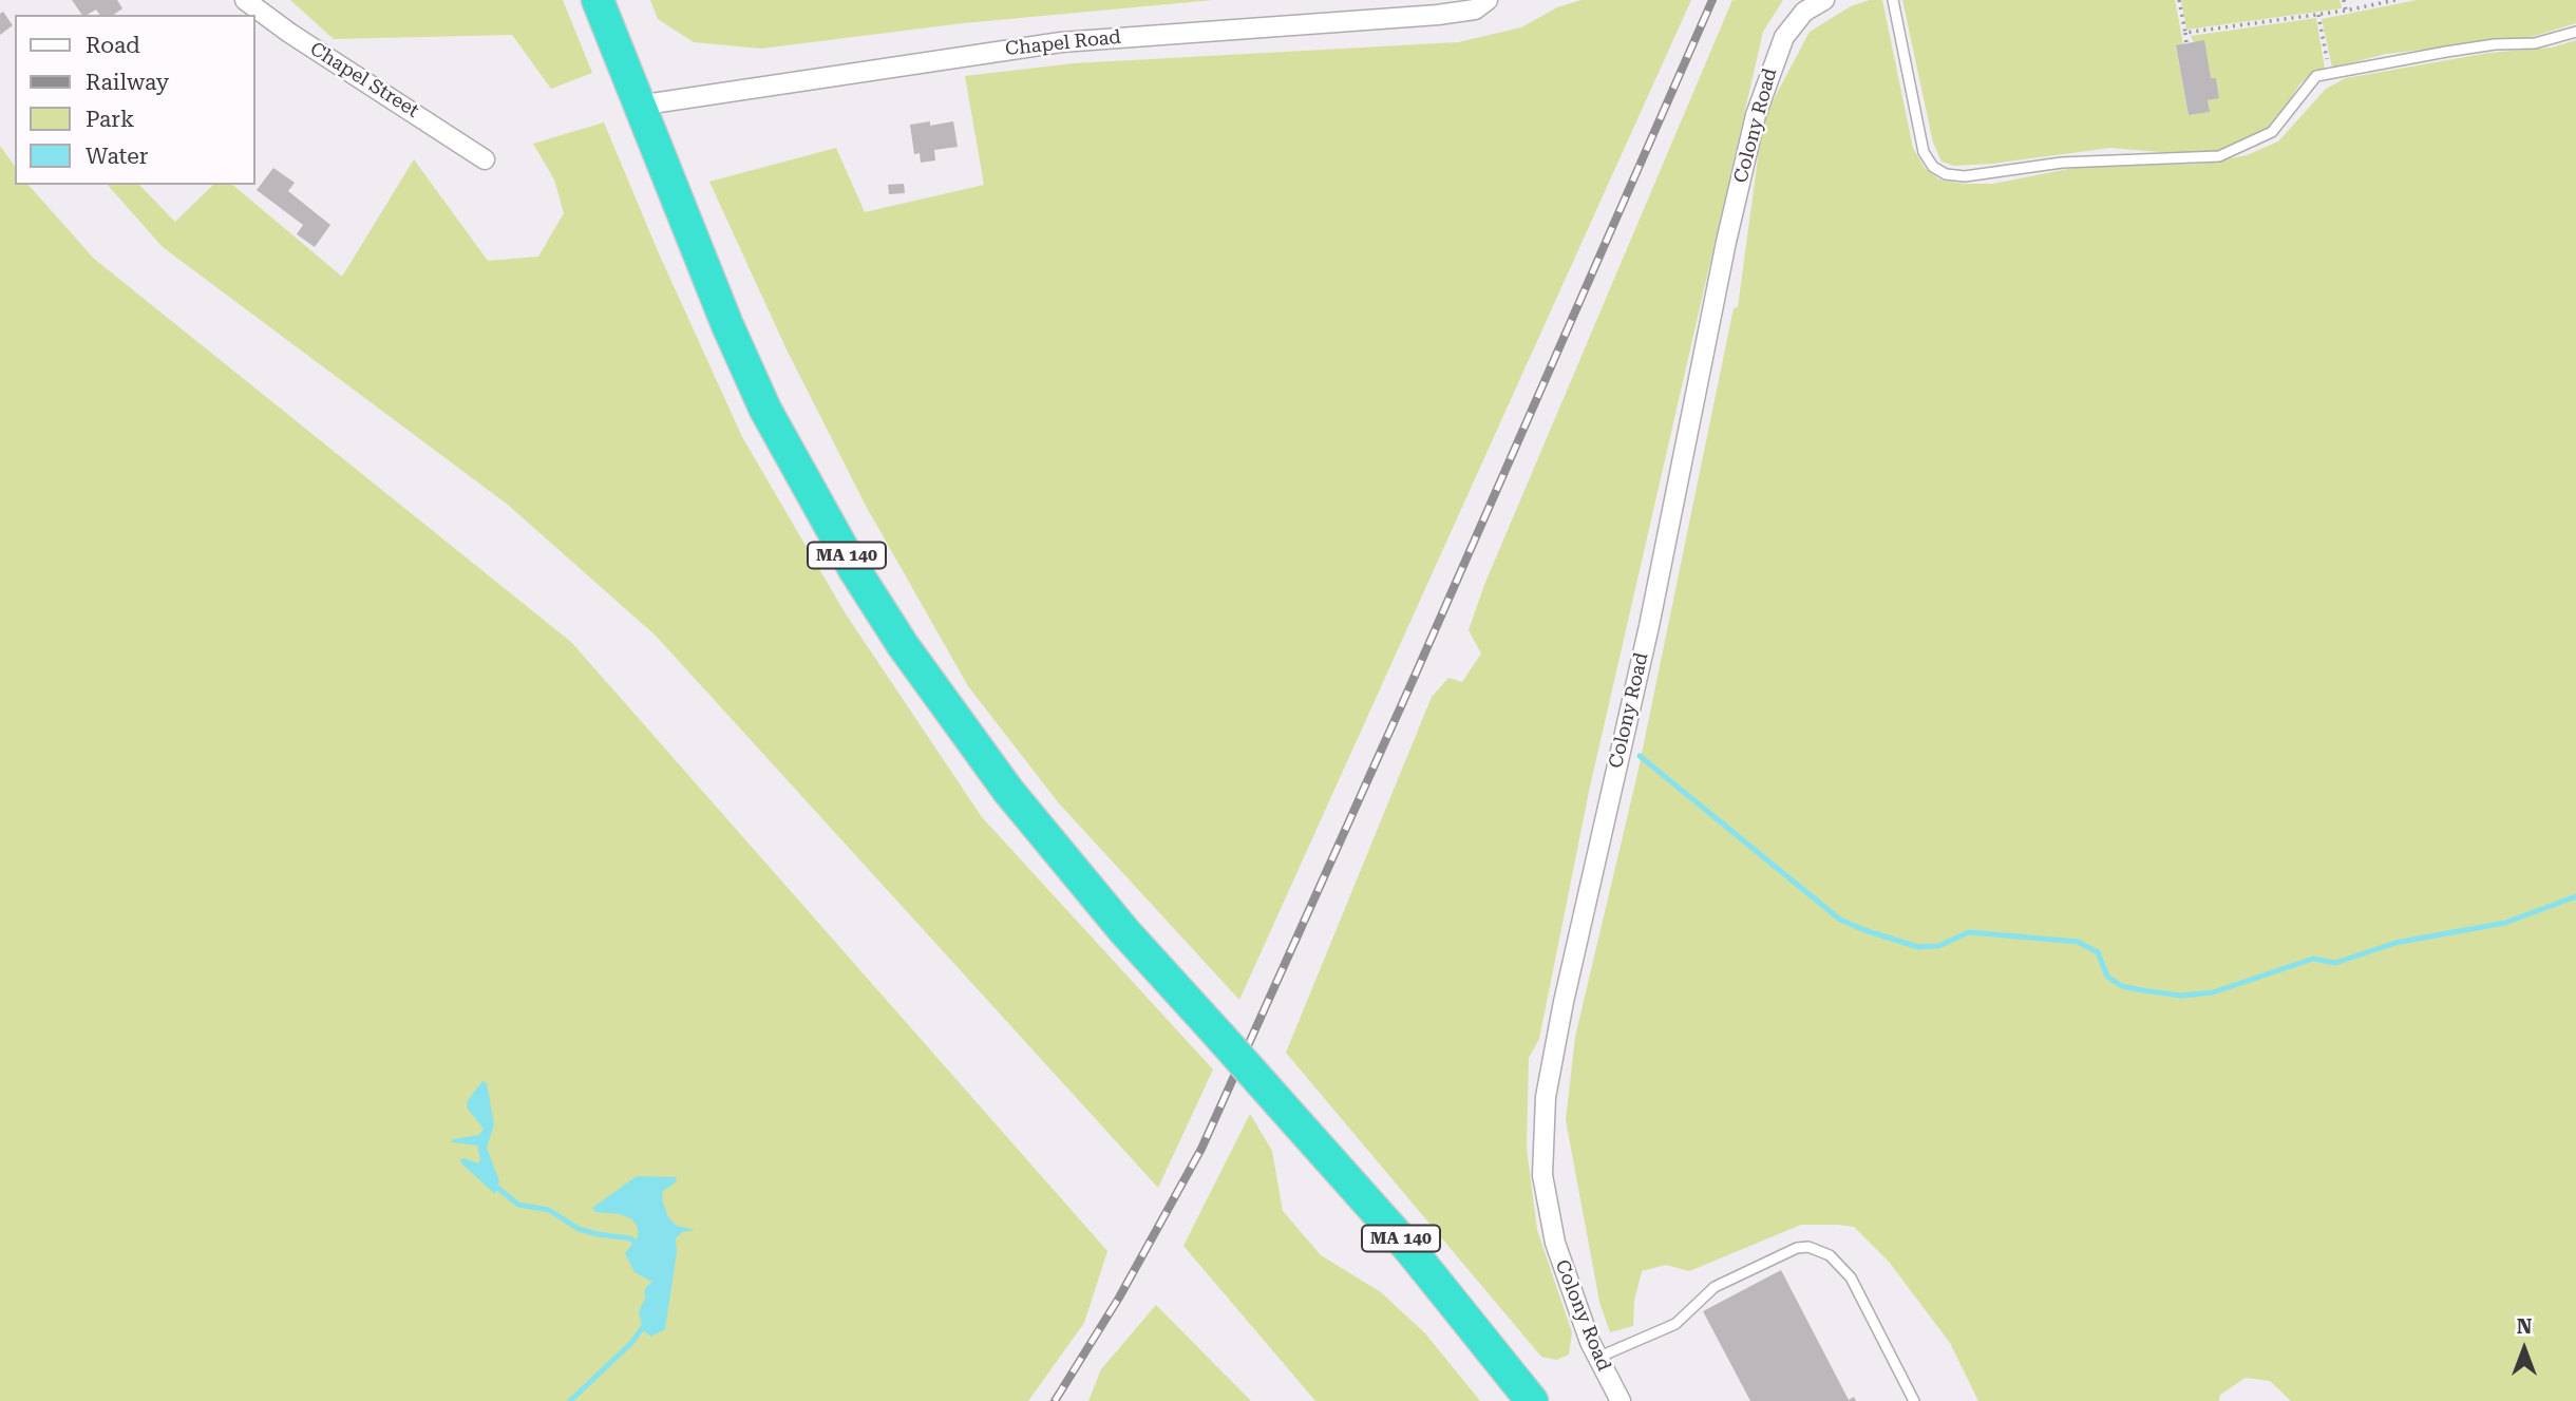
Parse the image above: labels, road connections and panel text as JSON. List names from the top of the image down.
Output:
{
  "streets": {
    "highway": ["MA 140"],
    "street": ["Chapel Road", "Chapel Street", "Colony Road"]
  },
  "crossings": [
    ["Chapel Road", "MA 140"]
  ],
  "legend": [
    "Road",
    "Railway",
    "Park",
    "Water"
  ],
  "north": "top"
}
